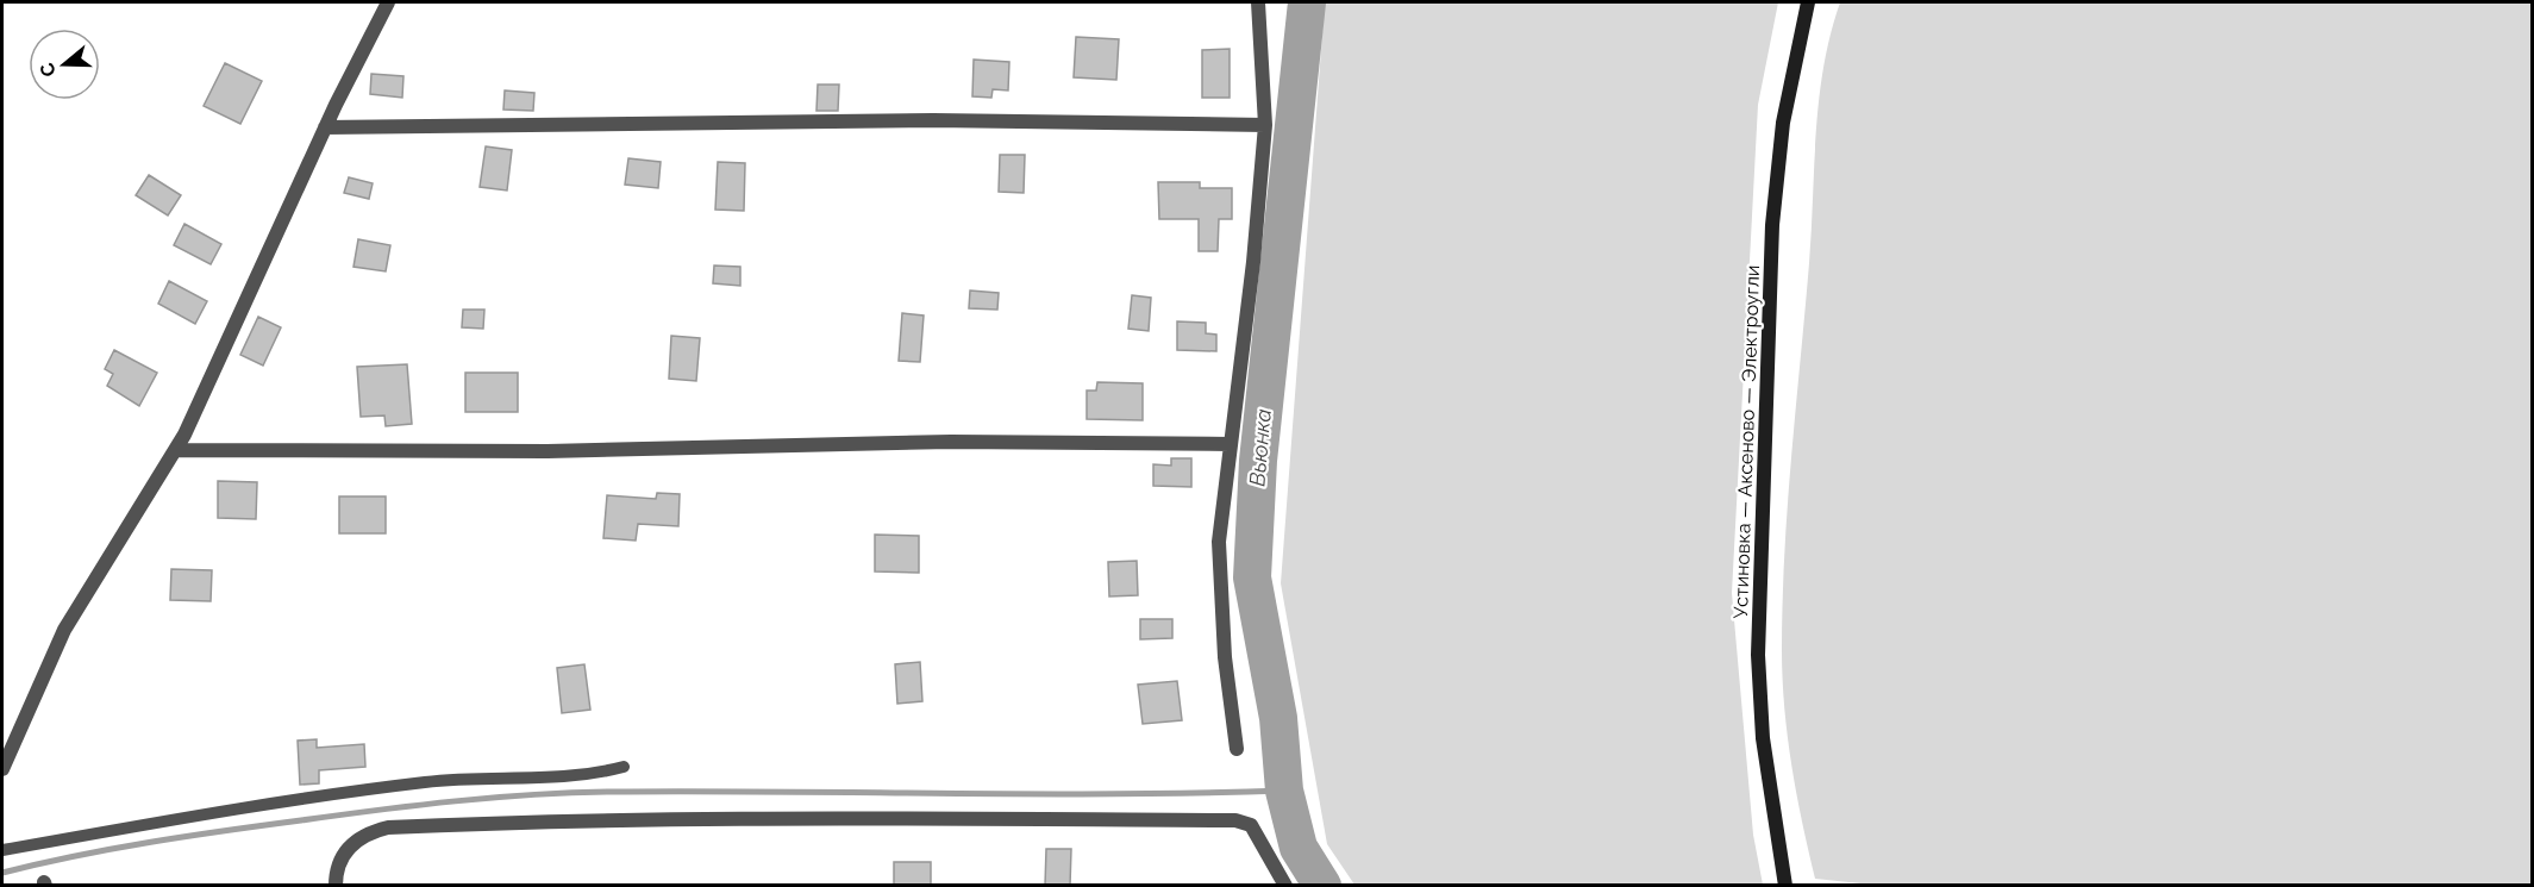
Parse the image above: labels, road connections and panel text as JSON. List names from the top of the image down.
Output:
{
  "streets": {
    "main road": ["Устиновка — Аксеново — Электроугли"]
  },
  "water": ["Вьюнка"],
  "north": "left"
}
